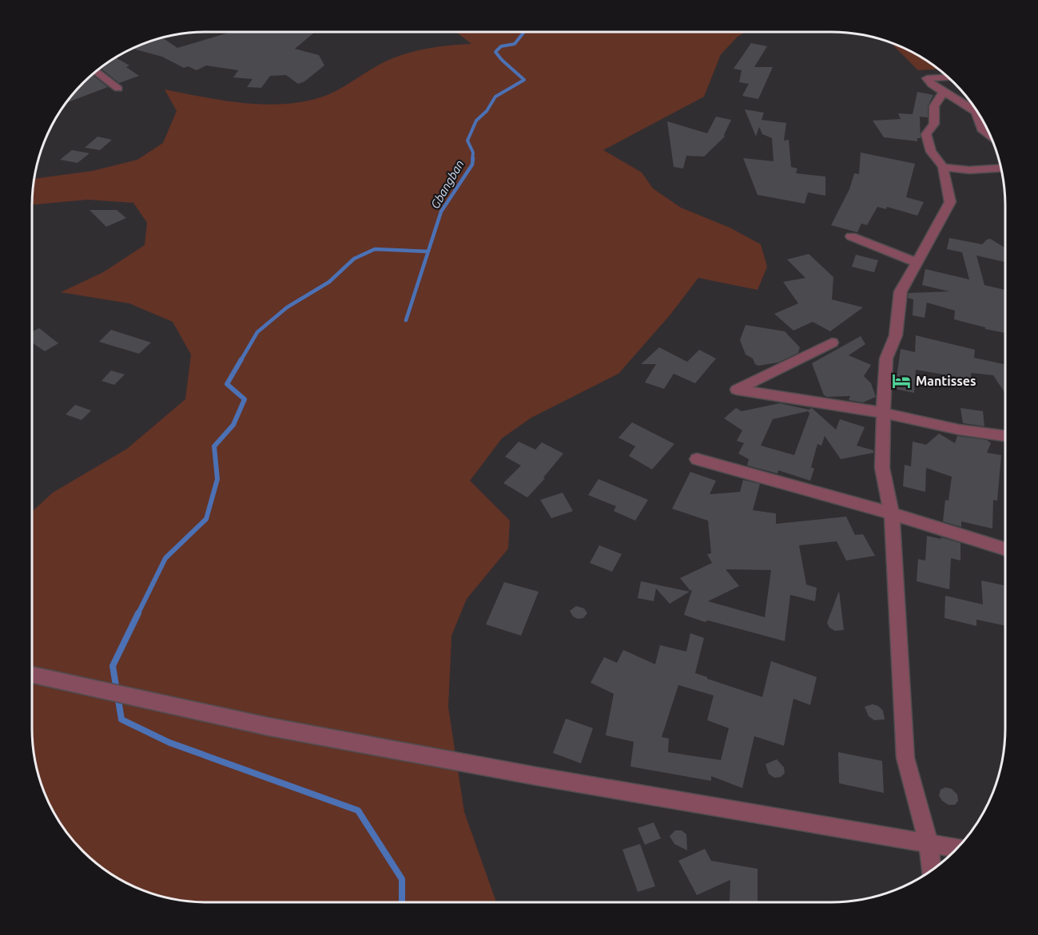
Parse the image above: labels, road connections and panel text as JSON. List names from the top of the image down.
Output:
{
  "water": ["Gbangban"],
  "places": {
    "hotel": ["Mantisses"]
  }
}
